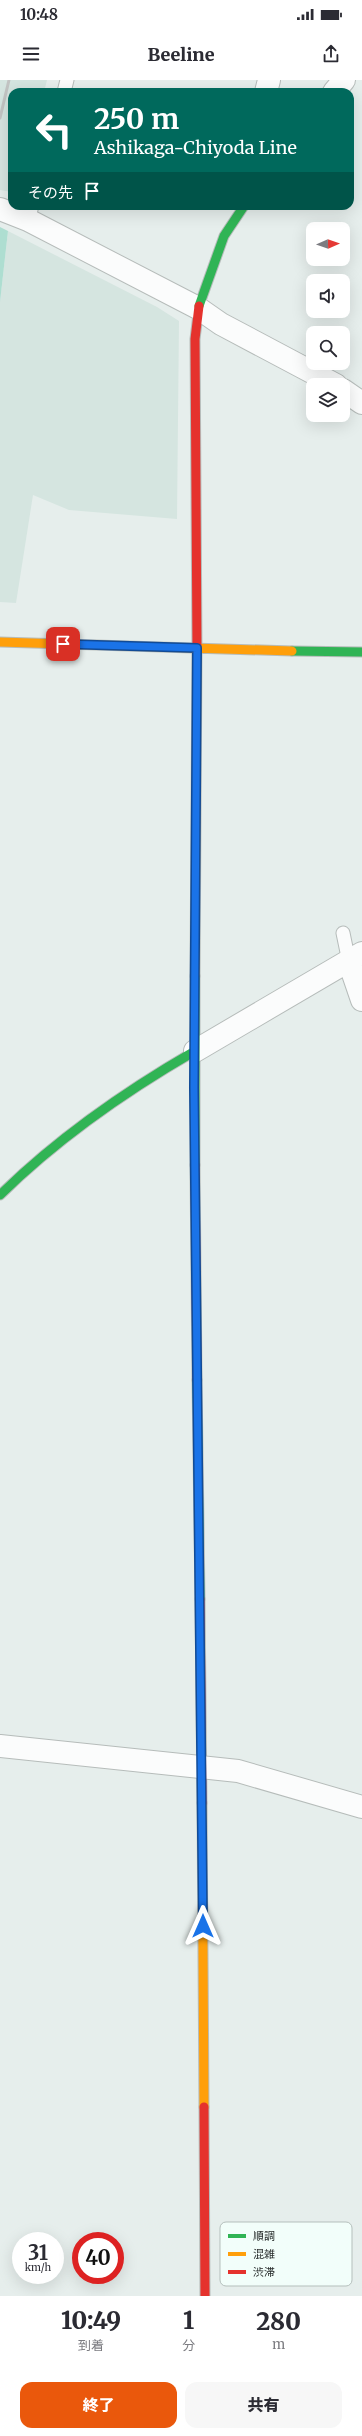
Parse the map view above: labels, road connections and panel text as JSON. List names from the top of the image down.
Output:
{
  "legend": ["順調", "混雑", "渋滞"],
  "north": "right",
  "page": {
    "status": "10:48",
    "header": "Beeline",
    "turn": ["250 m", "Ashikaga-Chiyoda Line"],
    "then": "その先",
    "speed": "31 km/h",
    "limit": "40",
    "eta": [
      "10:49",
      "到着",
      "1",
      "分",
      "280",
      "m"
    ],
    "buttons": ["終了", "共有"]
  }
}
